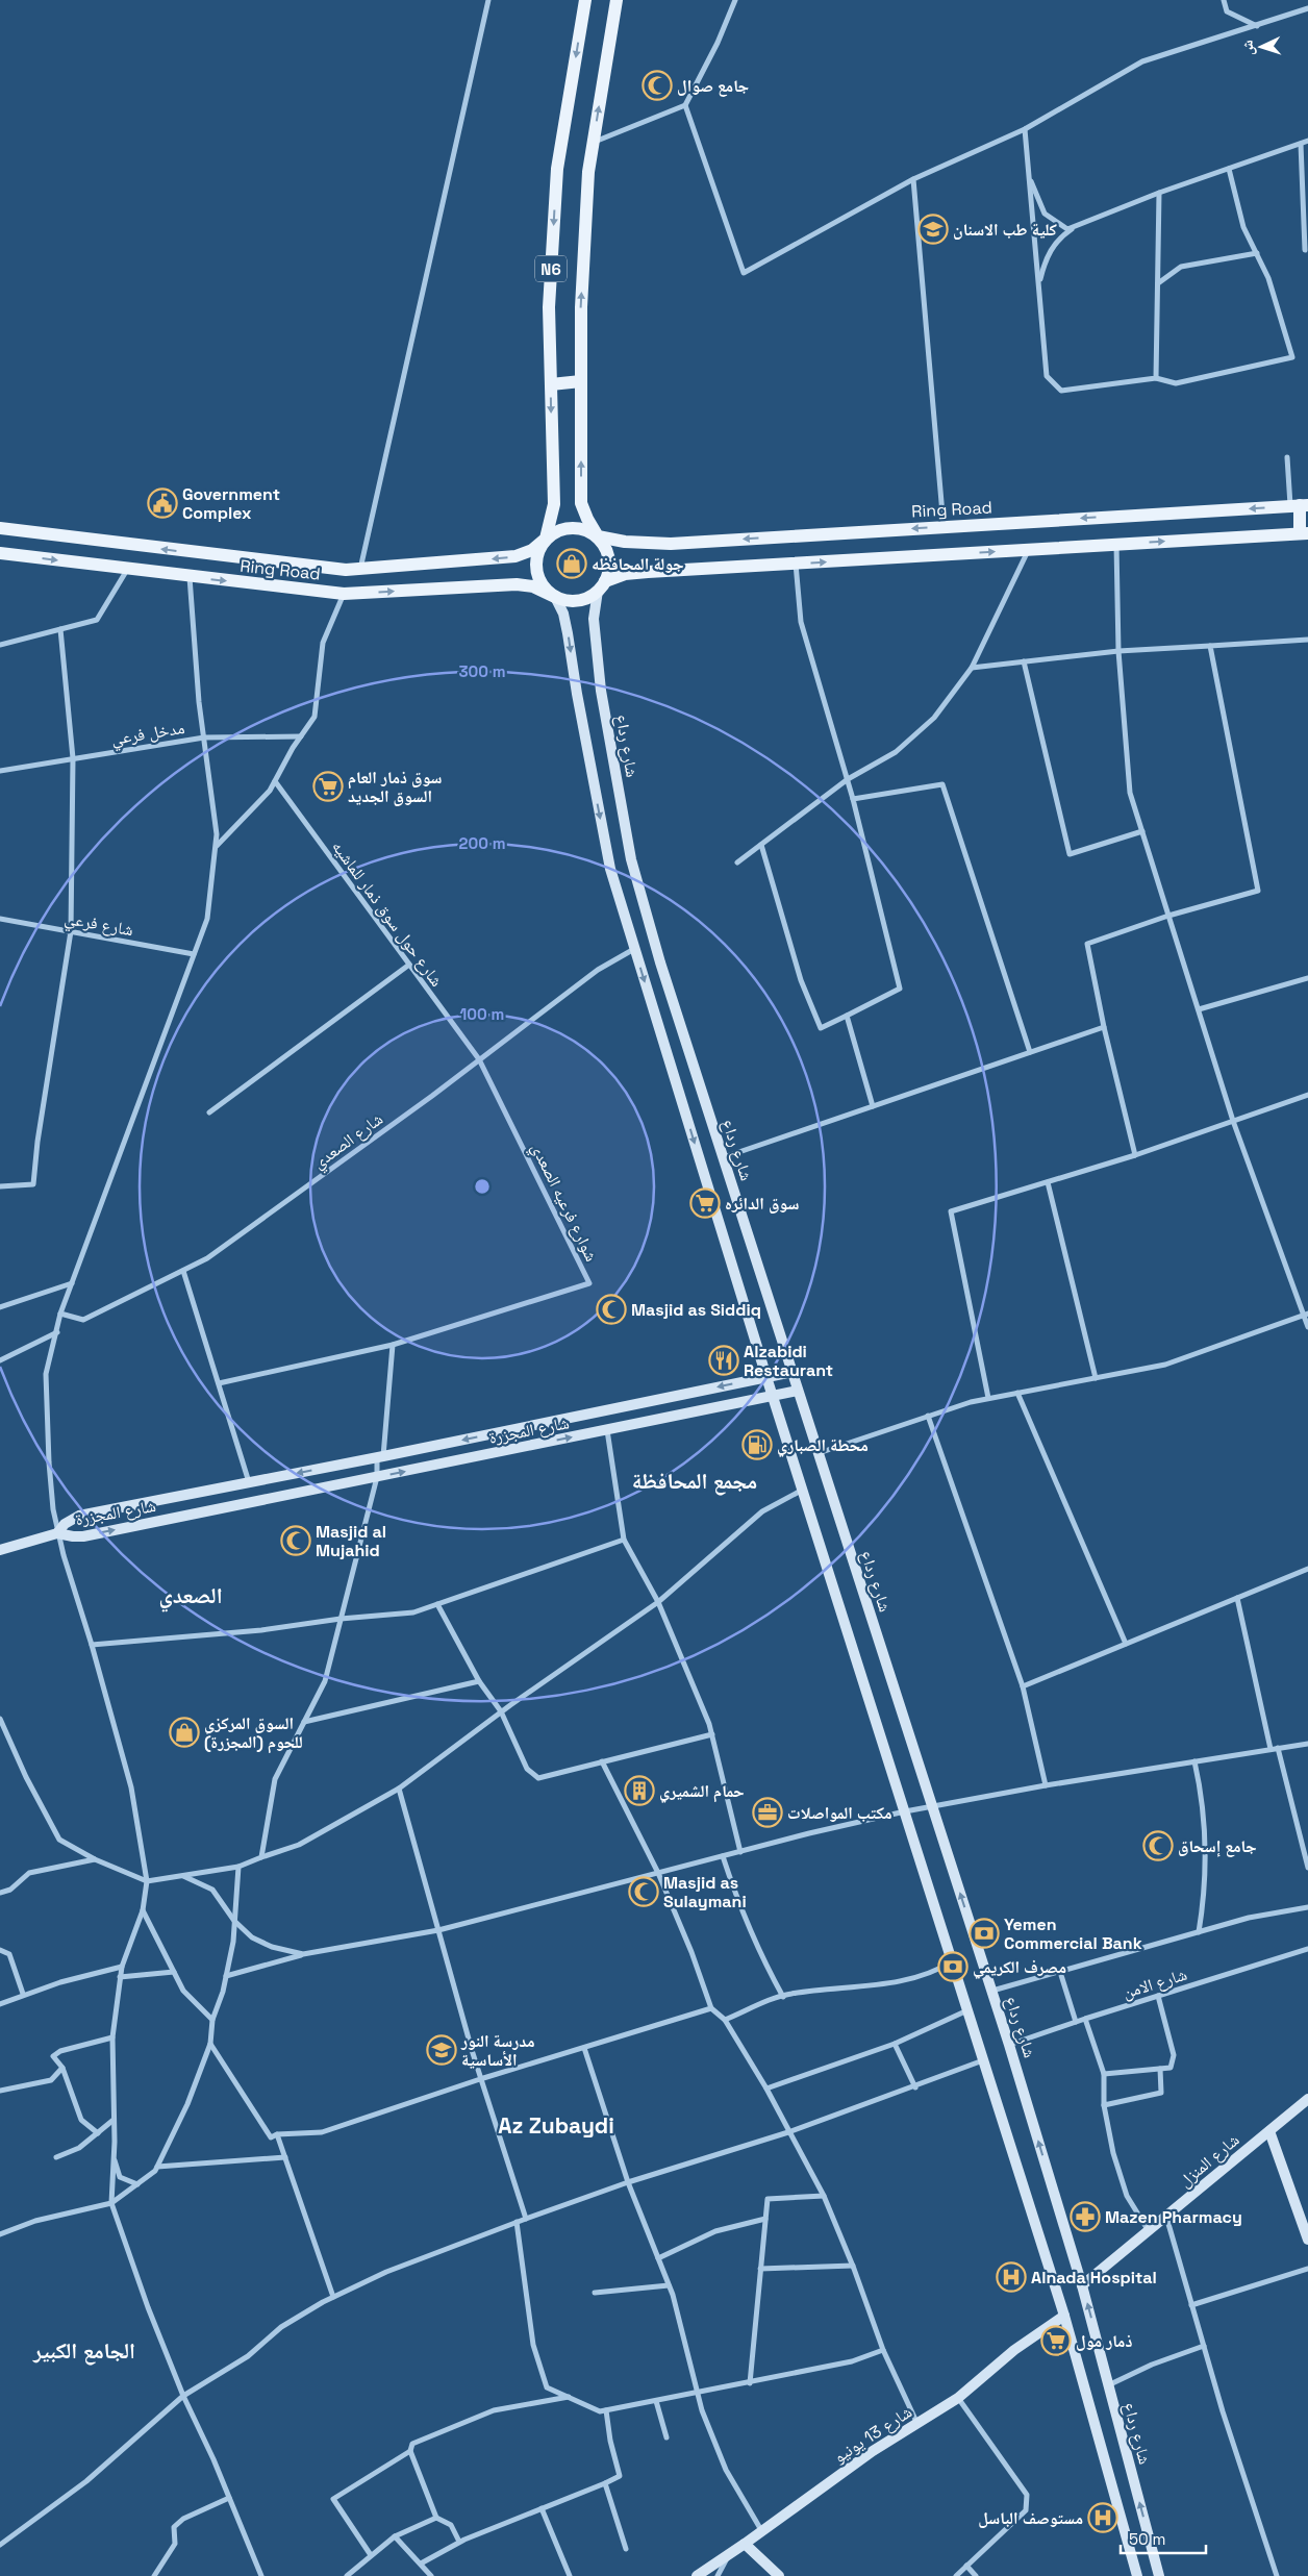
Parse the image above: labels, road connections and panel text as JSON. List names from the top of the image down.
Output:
{
  "streets": {
    "main road": [
      "N6",
      "Ring Road",
      "شارع رداع",
      "شارع المجزرة",
      "شارع المنزل",
      "شارع 13 يونيو"
    ],
    "street": [
      "مدخل فرعي",
      "شارع حول سوق ذمار للماشيه",
      "شارع فرعي",
      "شارع الصعدي",
      "شوارع فرعيه الصعدي",
      "شارع الامن"
    ]
  },
  "crossings": [
    ["N6", "Ring Road"],
    ["N6", "شارع رداع"],
    ["Ring Road", "شارع رداع"],
    ["شارع رداع", "شارع المجزرة"],
    ["شارع رداع", "شارع الامن"],
    ["شارع رداع", "شارع المنزل"],
    ["شارع حول سوق ذمار للماشيه", "شارع الصعدي"],
    ["شارع حول سوق ذمار للماشيه", "شوارع فرعيه الصعدي"],
    ["شارع الصعدي", "شوارع فرعيه الصعدي"]
  ],
  "districts": [
    "مجمع المحافظة",
    "الصعدي",
    "Az Zubaydi",
    "الجامع الكبير"
  ],
  "places": {
    "mosque": [
      "جامع صوال",
      "Masjid as Siddiq",
      "Masjid al Mujahid",
      "جامع إسحاق",
      "Masjid as Sulaymani"
    ],
    "school or university": ["كلية طب الاسنان", "مدرسة النور الأساسية"],
    "public building": ["Government Complex"],
    "shop": ["جولة المحافظه", "السوق المركزي للحوم (المجزرة)"],
    "supermarket": ["سوق ذمار العام السوق الجديد", "سوق الدائره", "ذمار مول"],
    "restaurant": ["Alzabidi Restaurant"],
    "fuel station": ["محطة الصباري"],
    "building": ["حمام الشميري"],
    "office": ["مكتب المواصلات"],
    "bank": ["Yemen Commercial Bank", "مصرف الكريمي"],
    "pharmacy": ["Mazen Pharmacy"],
    "hospital": ["Alnada Hospital", "مستوصف الباسل"]
  },
  "scale_bar": "50 m",
  "north": "left",
  "rings": ["300 m", "200 m", "100 m"]
}
